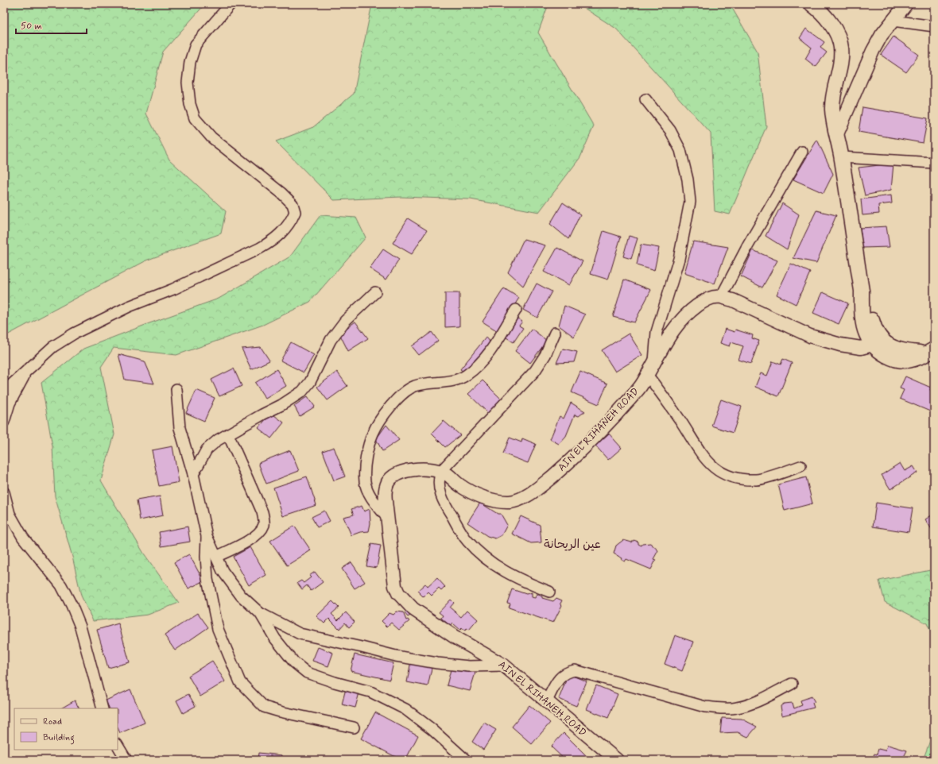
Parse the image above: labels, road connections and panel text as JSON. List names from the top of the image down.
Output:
{
  "streets": {
    "street": ["AIN EL RIHANEH ROAD"]
  },
  "districts": ["عين الريحانة"],
  "legend": ["Road", "Building"],
  "scale_bar": "50 m"
}
